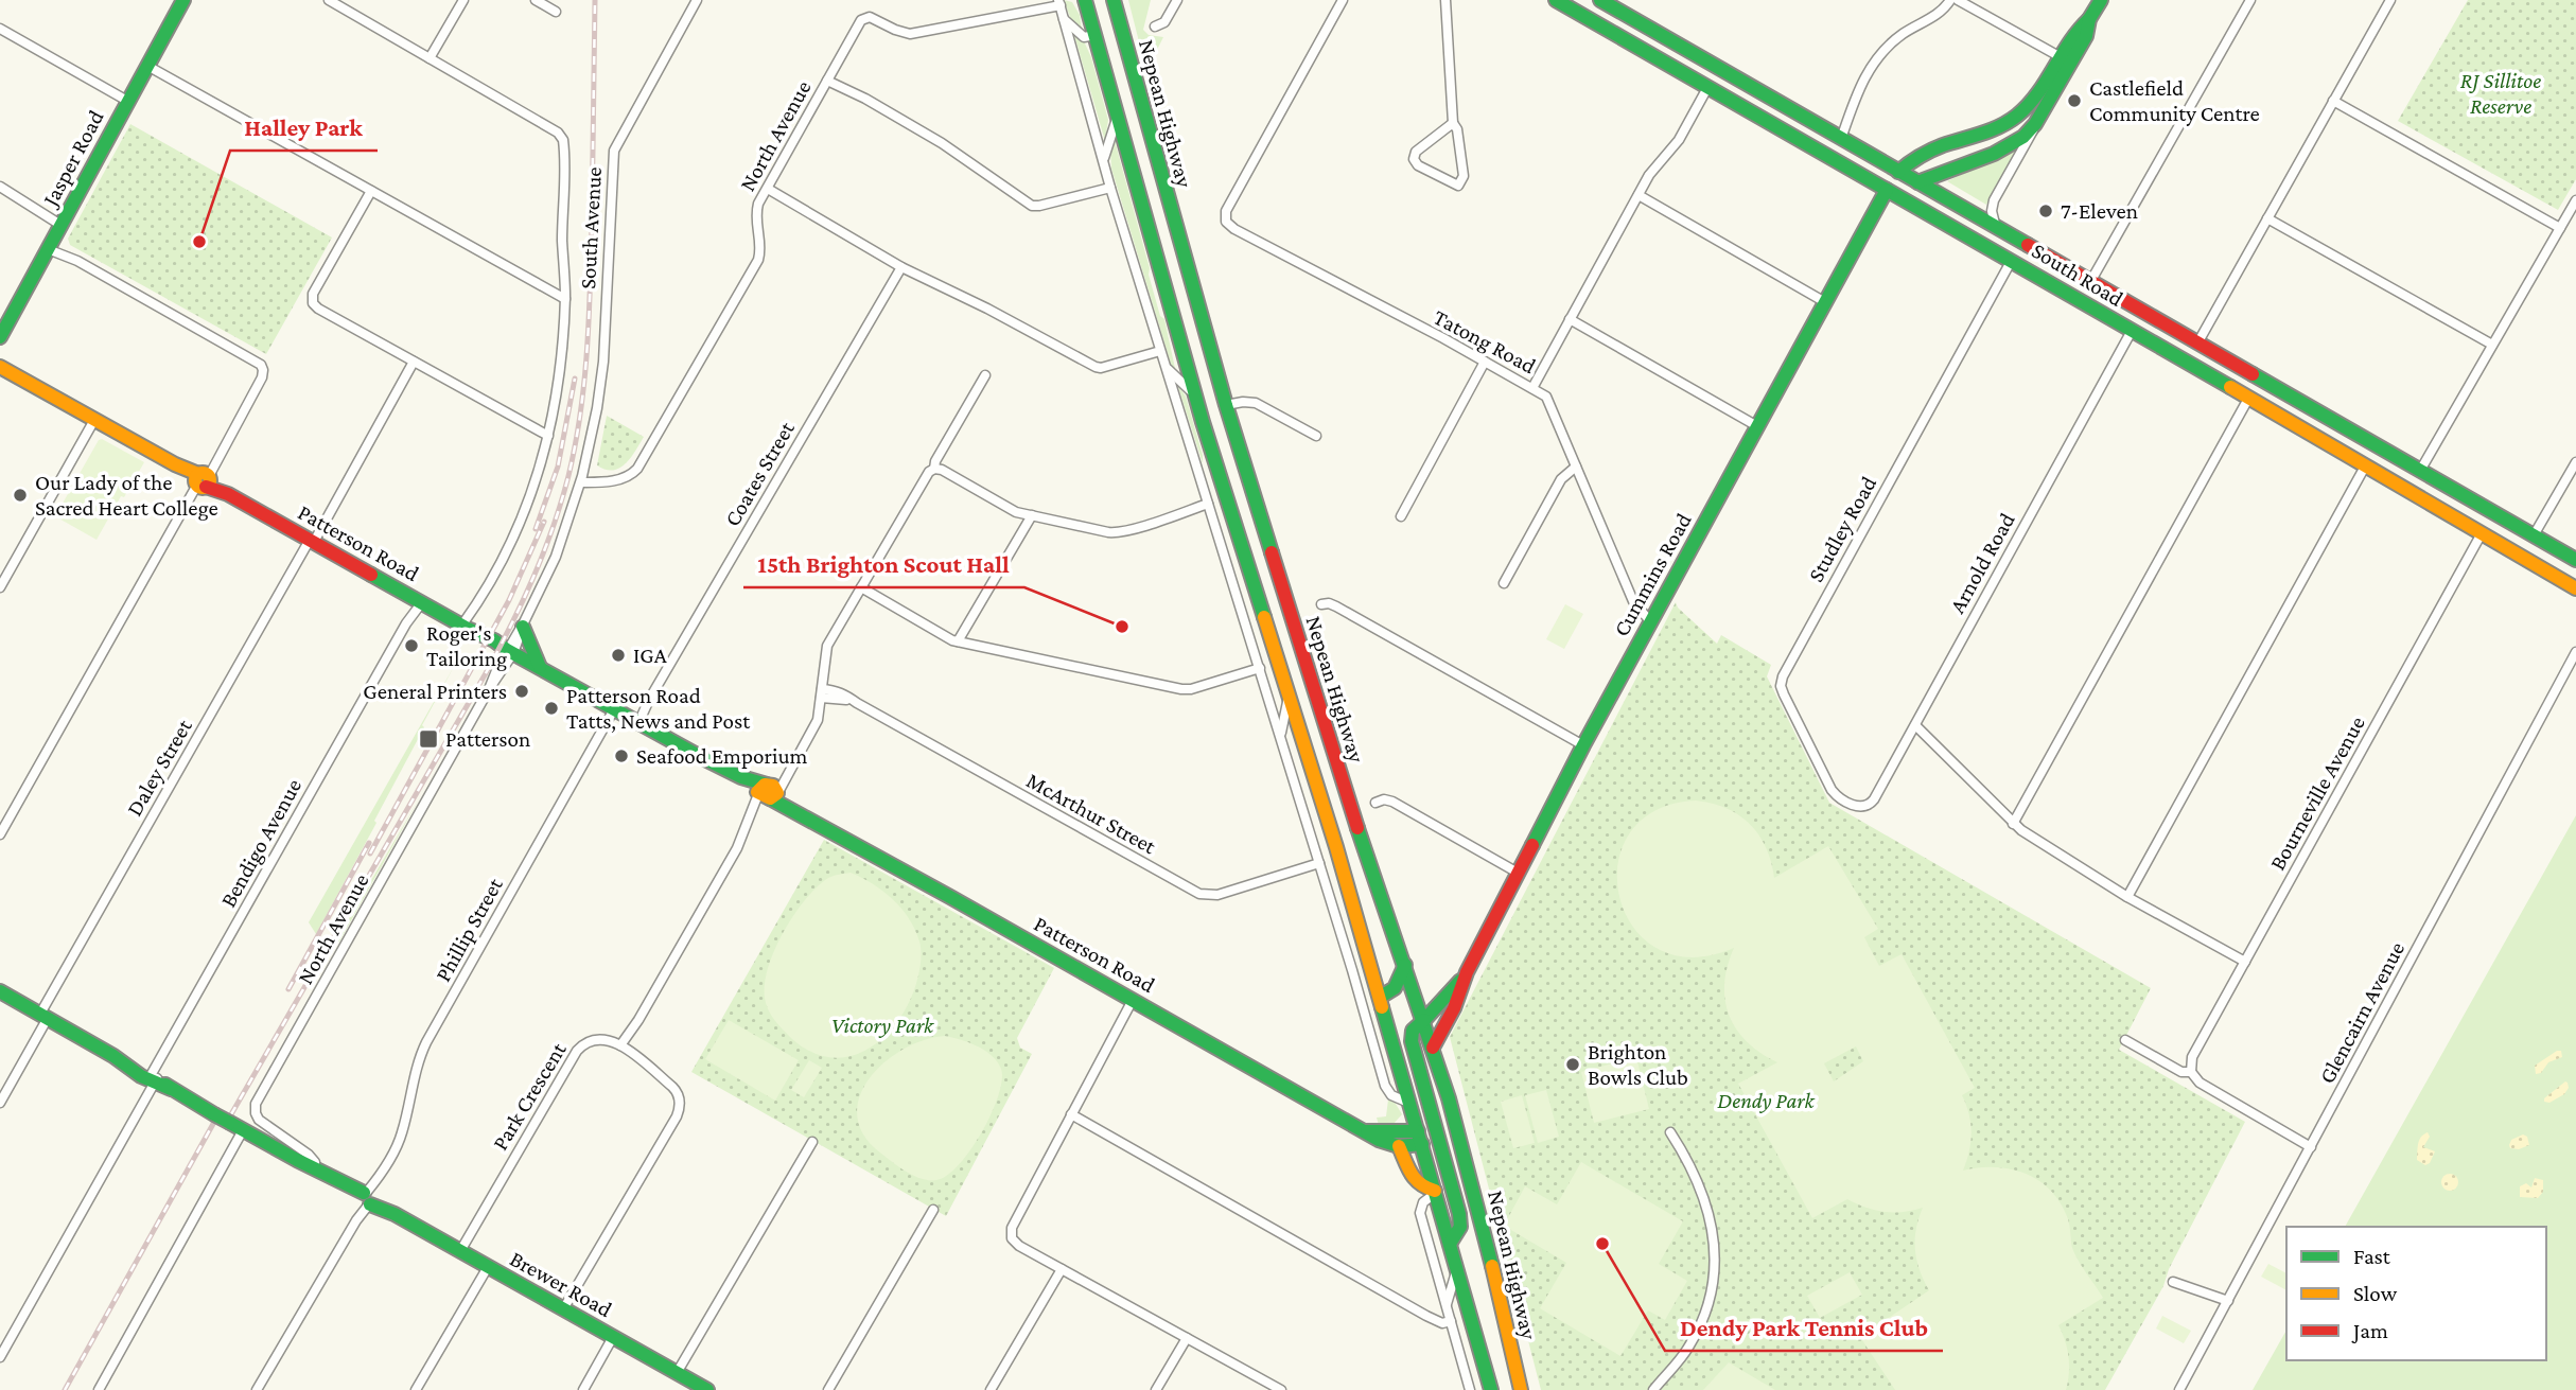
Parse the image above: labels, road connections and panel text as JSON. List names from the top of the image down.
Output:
{
  "streets": {
    "main road": [
      "Nepean Highway",
      "Jasper Road",
      "South Road",
      "Patterson Road",
      "Cummins Road",
      "Brewer Road"
    ],
    "street": [
      "North Avenue",
      "South Avenue",
      "Tatong Road",
      "Coates Street",
      "Studley Road",
      "Arnold Road",
      "Daley Street",
      "Bourneville Avenue",
      "McArthur Street",
      "Bendigo Avenue",
      "Phillip Street",
      "Glencairn Avenue",
      "Park Crescent"
    ]
  },
  "crossings": [
    ["Nepean Highway", "Patterson Road"],
    ["Nepean Highway", "Cummins Road"],
    ["North Avenue", "South Avenue"],
    ["North Avenue", "Patterson Road"],
    ["North Avenue", "Brewer Road"],
    ["South Road", "Studley Road"],
    ["South Road", "Arnold Road"],
    ["South Road", "Cummins Road"],
    ["South Road", "Bourneville Avenue"],
    ["Tatong Road", "Cummins Road"],
    ["Coates Street", "Patterson Road"],
    ["Studley Road", "Arnold Road"],
    ["Patterson Road", "Daley Street"],
    ["Patterson Road", "Bendigo Avenue"],
    ["Patterson Road", "Phillip Street"],
    ["Daley Street", "Brewer Road"],
    ["Bendigo Avenue", "Brewer Road"],
    ["Phillip Street", "Brewer Road"],
    ["Park Crescent", "Brewer Road"]
  ],
  "parks": ["RJ Sillitoe Reserve", "Victory Park", "Dendy Park"],
  "places": {
    "other": [
      "Castlefield Community Centre",
      "7-Eleven",
      "Halley Park",
      "Our Lady of the Sacred Heart College",
      "15th Brighton Scout Hall",
      "Roger's Tailoring",
      "IGA",
      "General Printers",
      "Patterson Road Tatts, News and Post",
      "Seafood Emporium",
      "Brighton Bowls Club",
      "Dendy Park Tennis Club"
    ],
    "transit": ["Patterson"]
  },
  "legend": ["Fast", "Slow", "Jam"]
}
